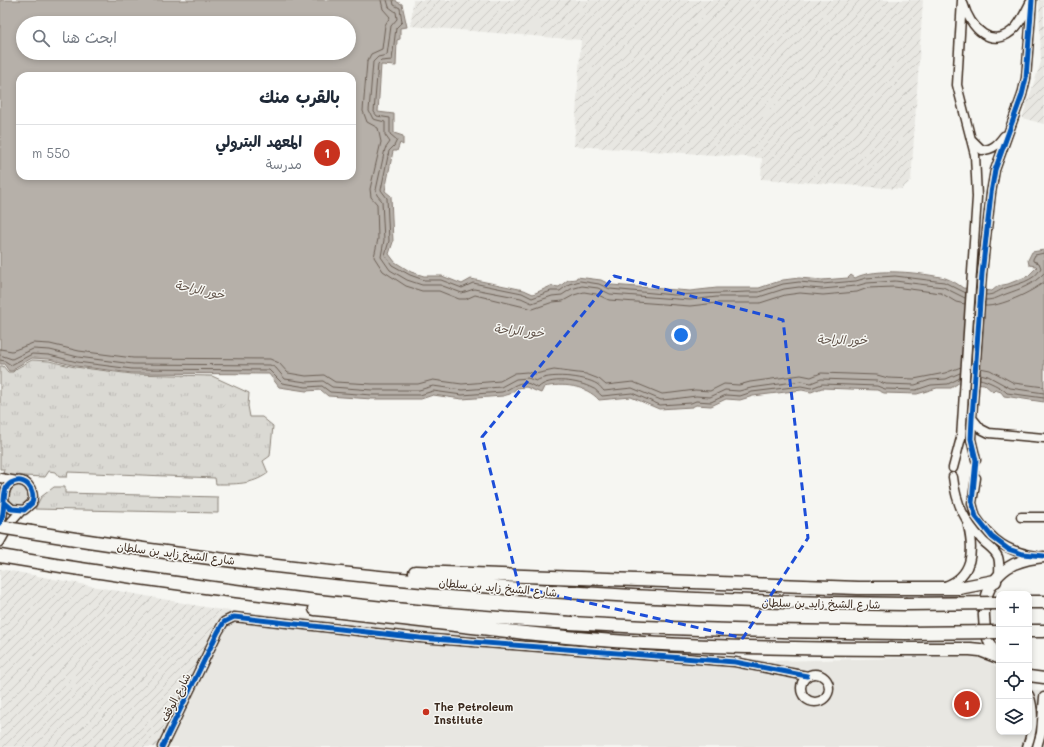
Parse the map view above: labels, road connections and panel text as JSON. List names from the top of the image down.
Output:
{
  "streets": {
    "highway": ["شارع الشيخ زايد بن سلطان"],
    "street": ["شارع الوقف"]
  },
  "water": ["خور الراحة"],
  "places": ["The Petroleum Institute"],
  "page": {
    "search": "ابحث هنا",
    "heading": "بالقرب منك",
    "list": [
      {
        "mark": "1",
        "name": "المعهد البترولي",
        "note": "مدرسة",
        "value": "550 m"
      }
    ],
    "map_buttons": ["+", "−"],
    "pins": "1"
  }
}
